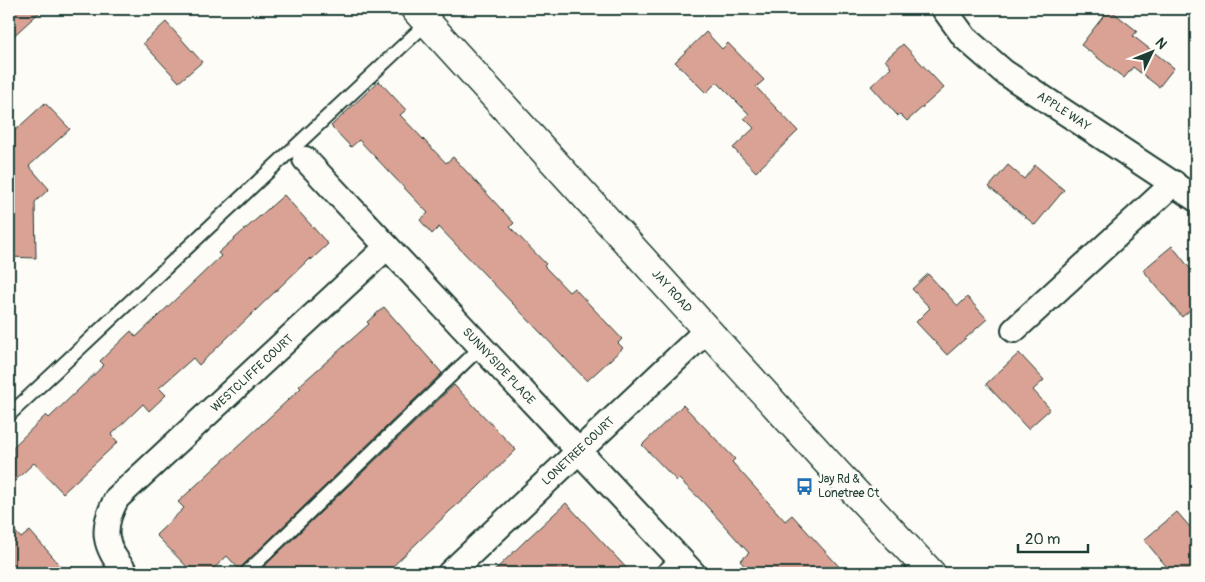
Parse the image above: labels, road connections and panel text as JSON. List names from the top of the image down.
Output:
{
  "streets": {
    "street": [
      "APPLE WAY",
      "JAY ROAD",
      "SUNNYSIDE PLACE",
      "WESTCLIFFE COURT",
      "LONETREE COURT"
    ]
  },
  "crossings": [
    ["JAY ROAD", "LONETREE COURT"],
    ["SUNNYSIDE PLACE", "WESTCLIFFE COURT"],
    ["SUNNYSIDE PLACE", "LONETREE COURT"]
  ],
  "places": {
    "bus stop": ["Jay Rd & Lonetree Ct"]
  },
  "scale_bar": "20 m",
  "north": "top right"
}
